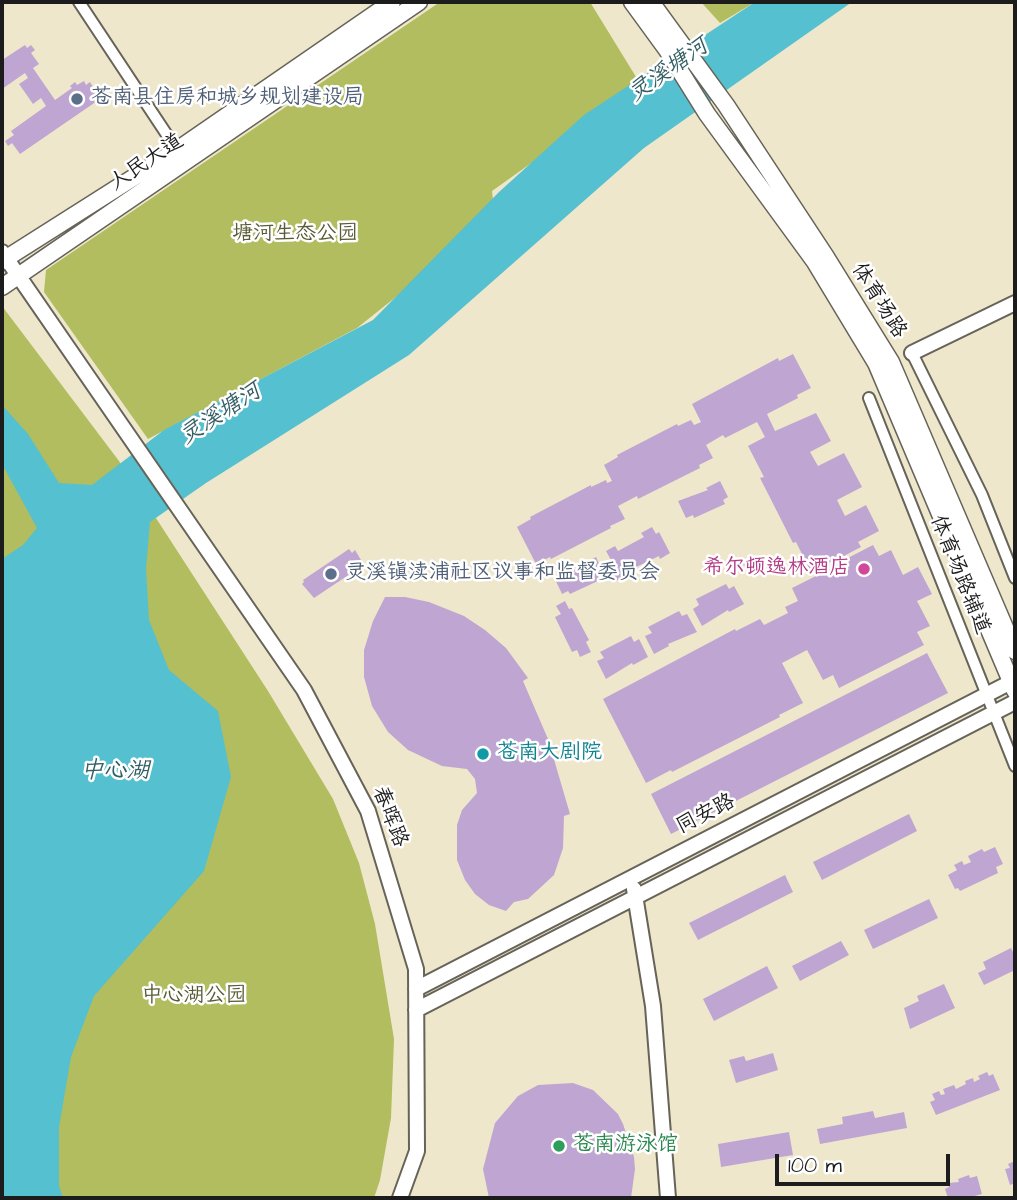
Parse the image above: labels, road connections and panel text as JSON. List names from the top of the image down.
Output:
{
  "streets": {
    "main road": ["人民大道", "体育场路"],
    "street": ["体育场路辅道", "同安路", "春晖路"]
  },
  "crossings": [
    ["人民大道", "春晖路"],
    ["体育场路", "同安路"],
    ["体育场路辅道", "同安路"],
    ["同安路", "春晖路"]
  ],
  "water": ["灵溪塘河", "中心湖"],
  "parks": ["塘河生态公园", "中心湖公园"],
  "places": [
    "苍南县住房和城乡规划建设局",
    "希尔顿逸林酒店",
    "灵溪镇渎浦社区议事和监督委员会",
    "苍南大剧院",
    "苍南游泳馆"
  ],
  "scale_bar": "100 m"
}
